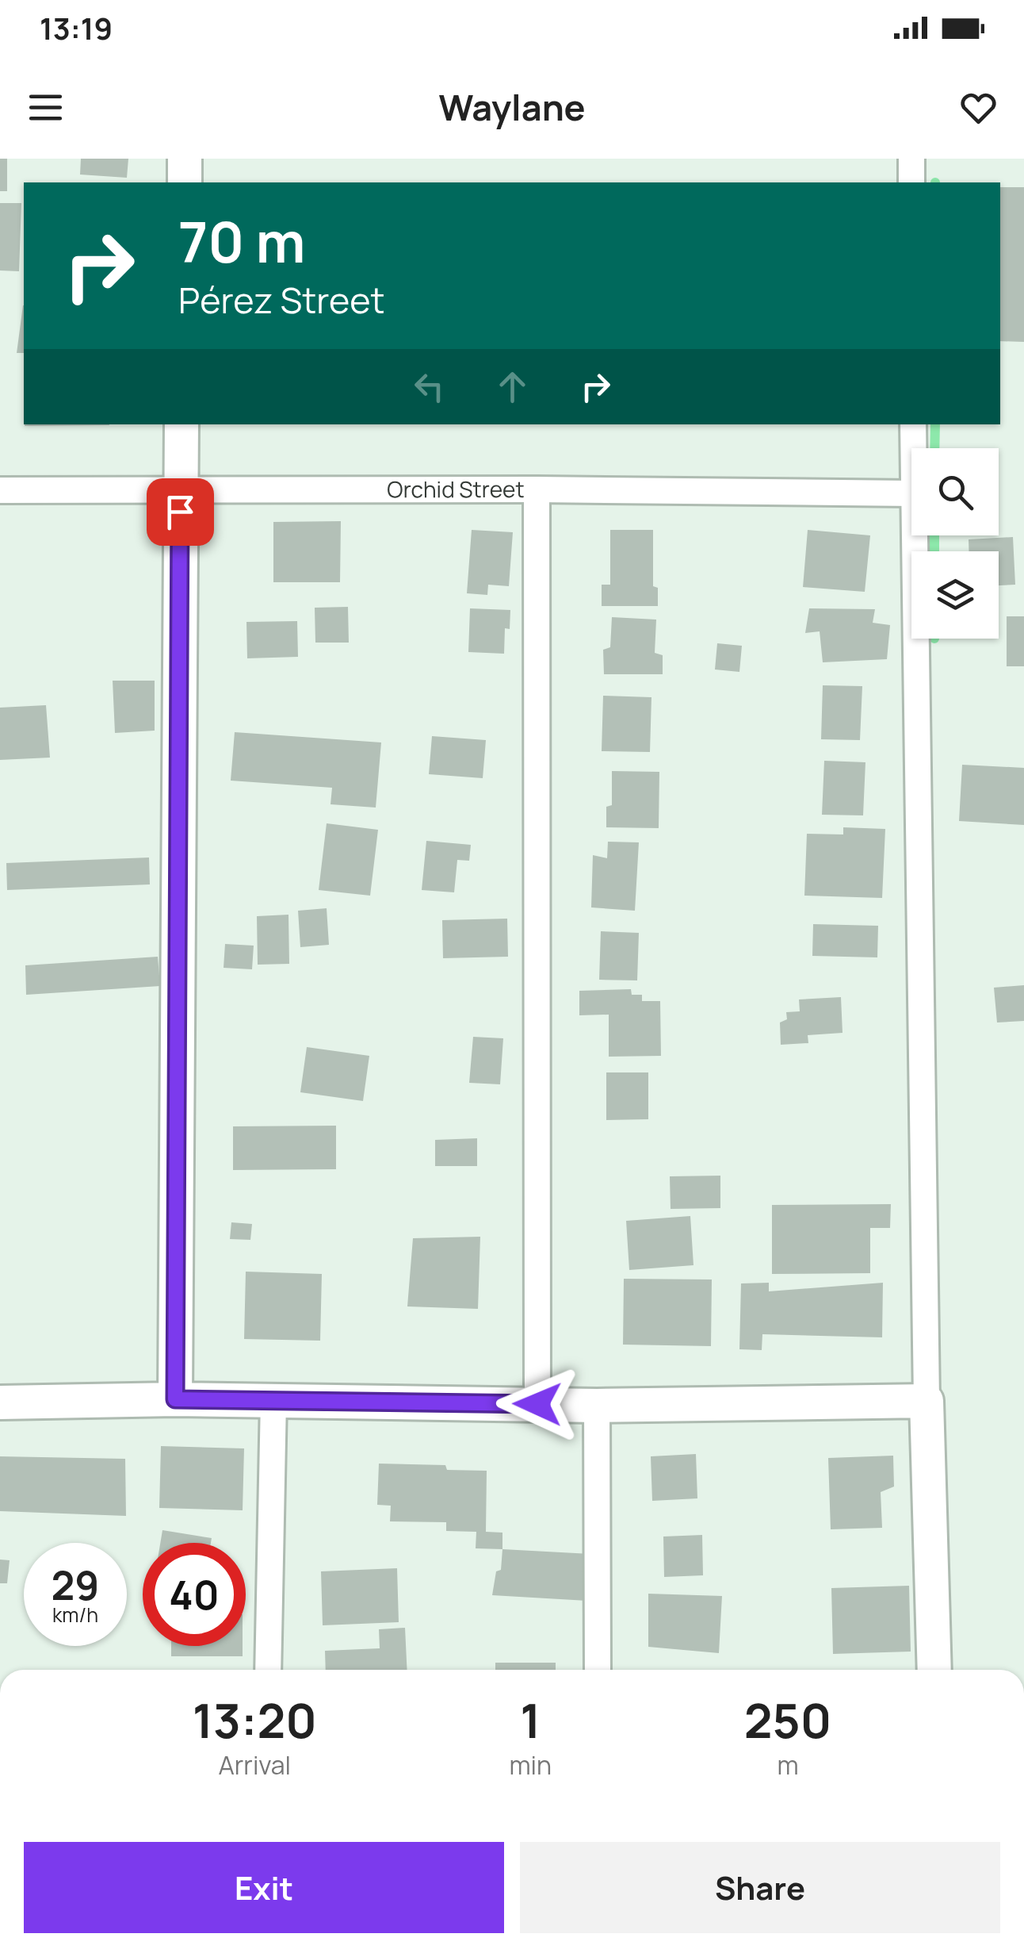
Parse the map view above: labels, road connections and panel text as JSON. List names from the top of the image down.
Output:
{
  "streets": {
    "street": ["Orchid Street"]
  },
  "page": {
    "status": "13:19",
    "header": "Waylane",
    "turn": ["70 m", "Pérez Street"],
    "speed": "29 km/h",
    "limit": "40",
    "eta": [
      "13:20",
      "Arrival",
      "1",
      "min",
      "250",
      "m"
    ],
    "buttons": ["Exit", "Share"]
  }
}
